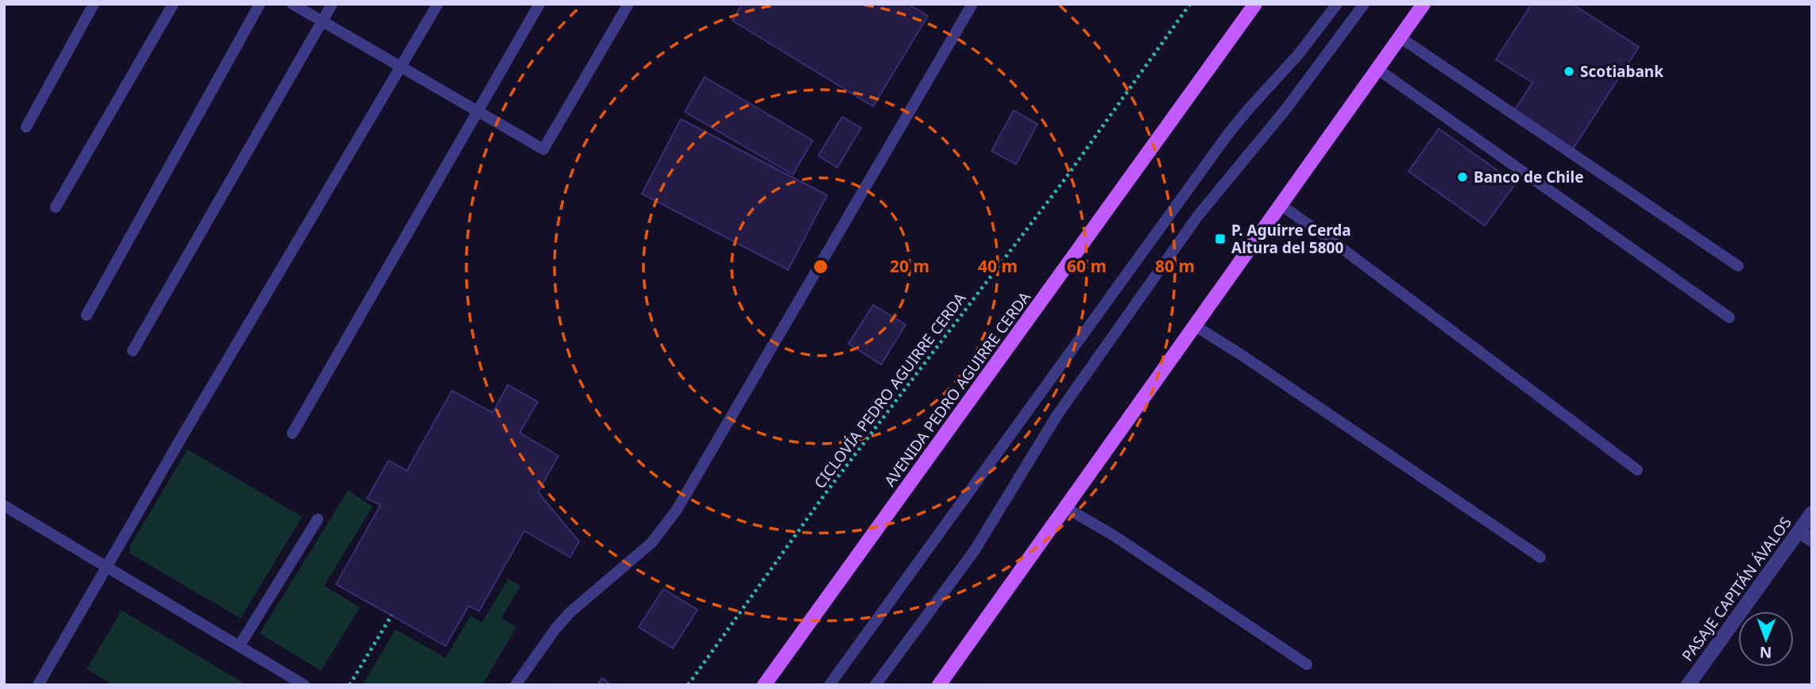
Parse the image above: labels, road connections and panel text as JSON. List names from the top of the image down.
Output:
{
  "streets": {
    "main road": ["AVENIDA PEDRO AGUIRRE CERDA"],
    "street": ["PASAJE CAPITÁN ÁVALOS"],
    "path": ["CICLOVÍA PEDRO AGUIRRE CERDA"]
  },
  "places": {
    "other": ["Scotiabank", "Banco de Chile"],
    "transit": ["P. Aguirre Cerda Altura del 5800"]
  },
  "north": "bottom",
  "rings": [
    "20 m",
    "40 m",
    "60 m",
    "80 m"
  ]
}
